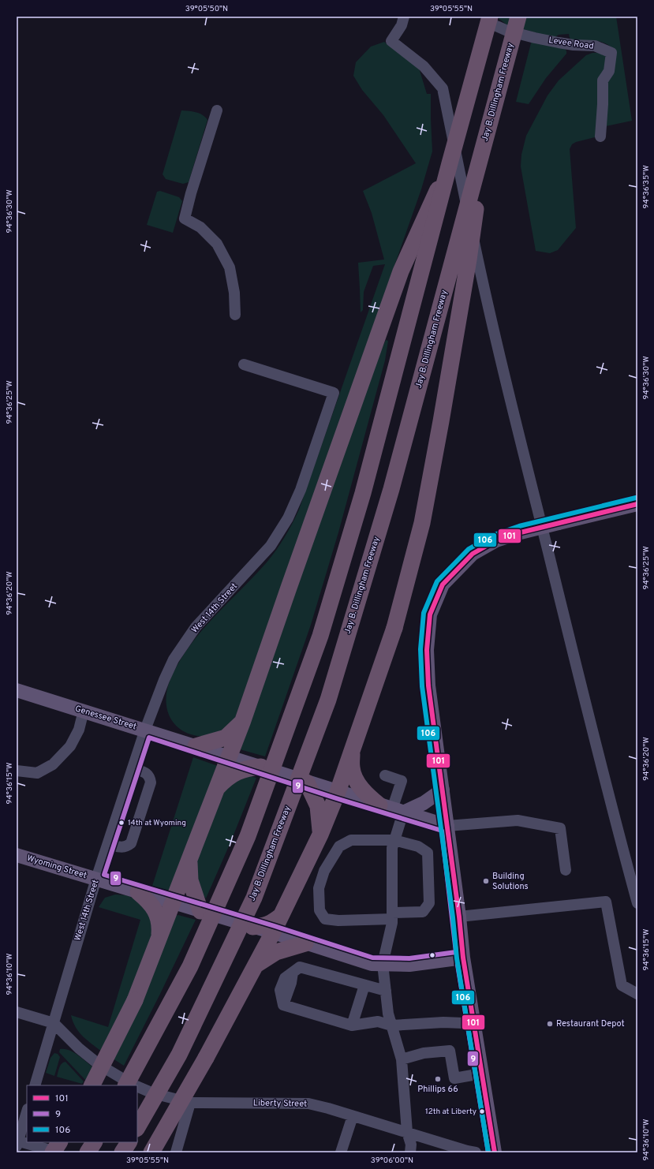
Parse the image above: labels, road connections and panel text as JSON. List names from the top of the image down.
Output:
{
  "streets": {
    "highway": ["Jay B. Dillingham Freeway"],
    "main road": ["Genessee Street", "Wyoming Street"],
    "street": ["Levee Road", "West 14th Street", "Liberty Street"]
  },
  "crossings": [
    ["West 14th Street", "Genessee Street"],
    ["West 14th Street", "Wyoming Street"],
    ["West 14th Street", "Liberty Street"]
  ],
  "places": [
    "14th at Wyoming",
    "Building Solutions",
    "Restaurant Depot",
    "Phillips 66",
    "12th at Liberty"
  ],
  "lines": ["transit line 106", "transit line 101", "transit line 9"],
  "legend": ["101", "9", "106"],
  "coordinates": [
    "39°05'50\"N",
    "39°05'55\"N",
    "94°36'35\"W",
    "94°36'30\"W",
    "94°36'25\"W",
    "94°36'20\"W",
    "94°36'15\"W",
    "94°36'10\"W",
    "39°06'00\"N"
  ]
}
